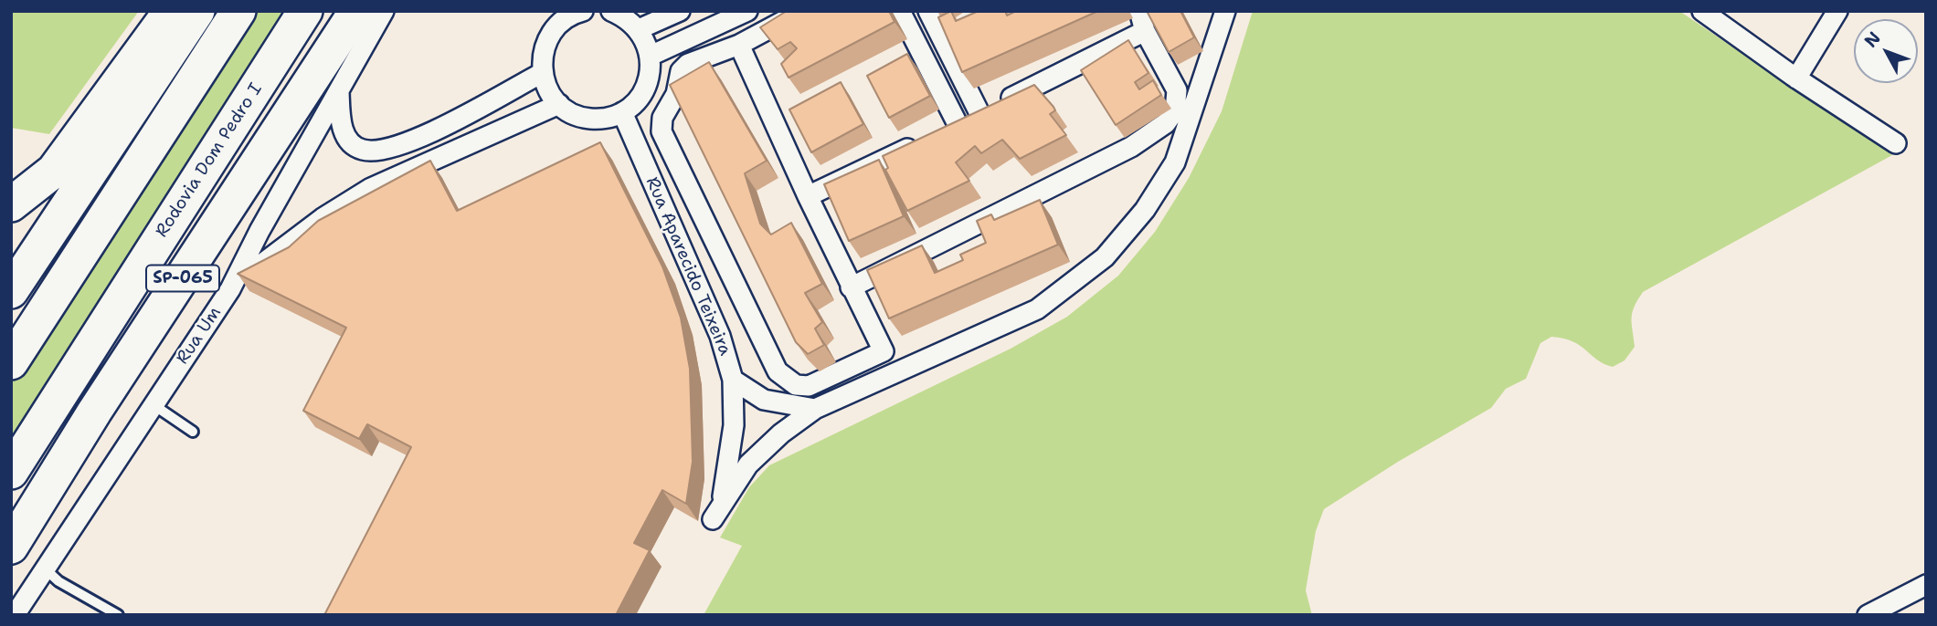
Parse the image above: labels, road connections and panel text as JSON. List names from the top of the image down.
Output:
{
  "streets": {
    "highway": ["Rodovia Dom Pedro I", "SP-065"],
    "street": ["Rua Aparecido Teixeira", "Rua Um"]
  },
  "north": "top left"
}
